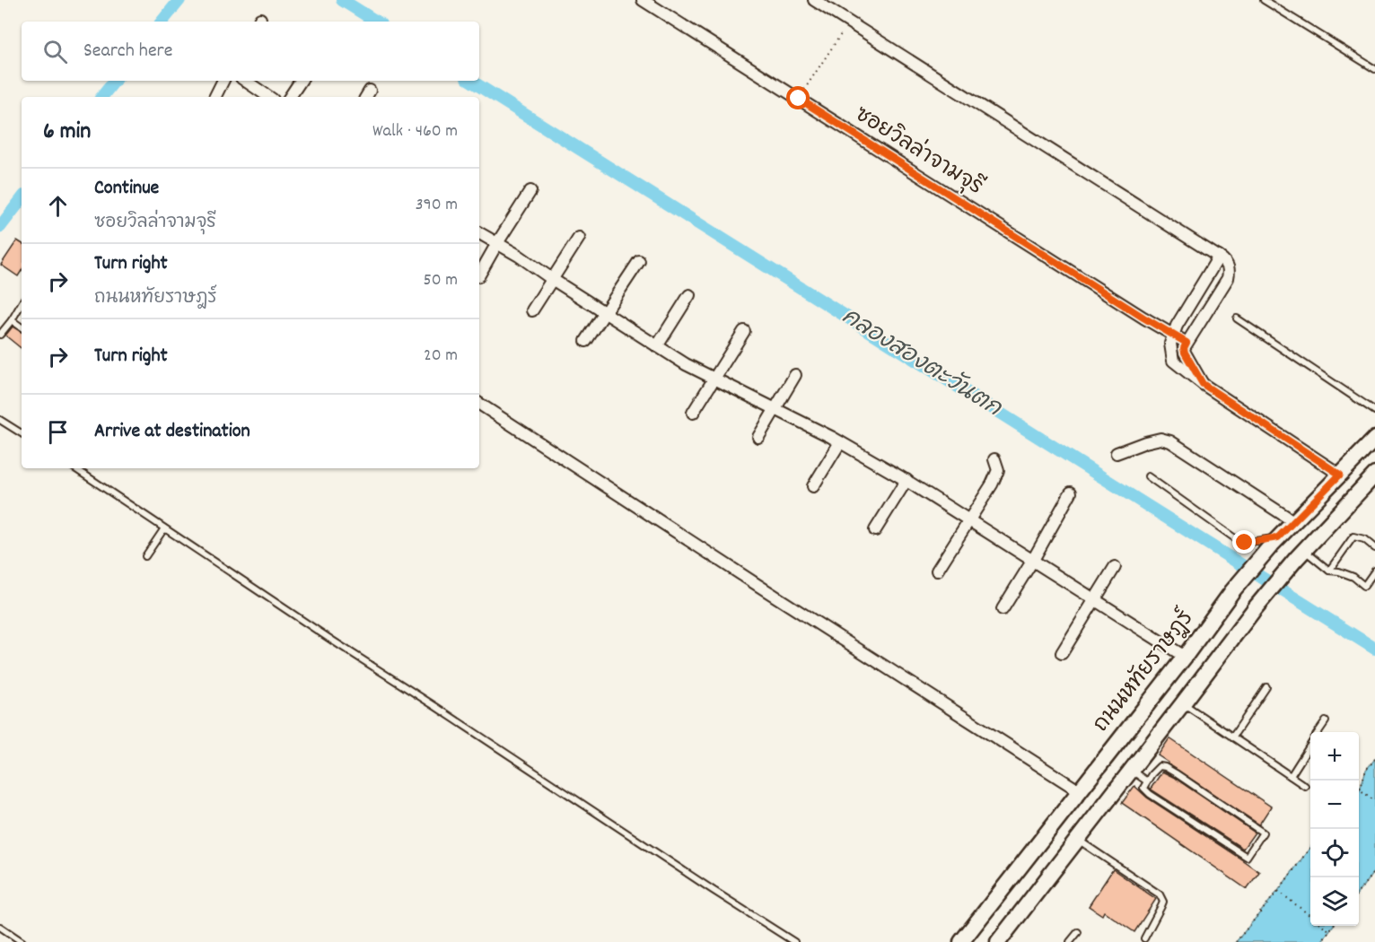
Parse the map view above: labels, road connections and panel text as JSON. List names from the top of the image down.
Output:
{
  "streets": {
    "main road": ["ถนนหทัยราษฎร์"],
    "street": ["ซอยวิลล่าจามจุรี"]
  },
  "water": ["คลองสองตะวันตก"],
  "page": {
    "search": "Search here",
    "heading": ["6 min", "Walk · 460 m"],
    "list": [
      ["Continue", "ซอยวิลล่าจามจุรี", "390 m"],
      ["Turn right", "ถนนหทัยราษฎร์", "50 m"],
      ["Turn right", "20 m"],
      "Arrive at destination"
    ],
    "map_buttons": ["+", "−"]
  }
}
